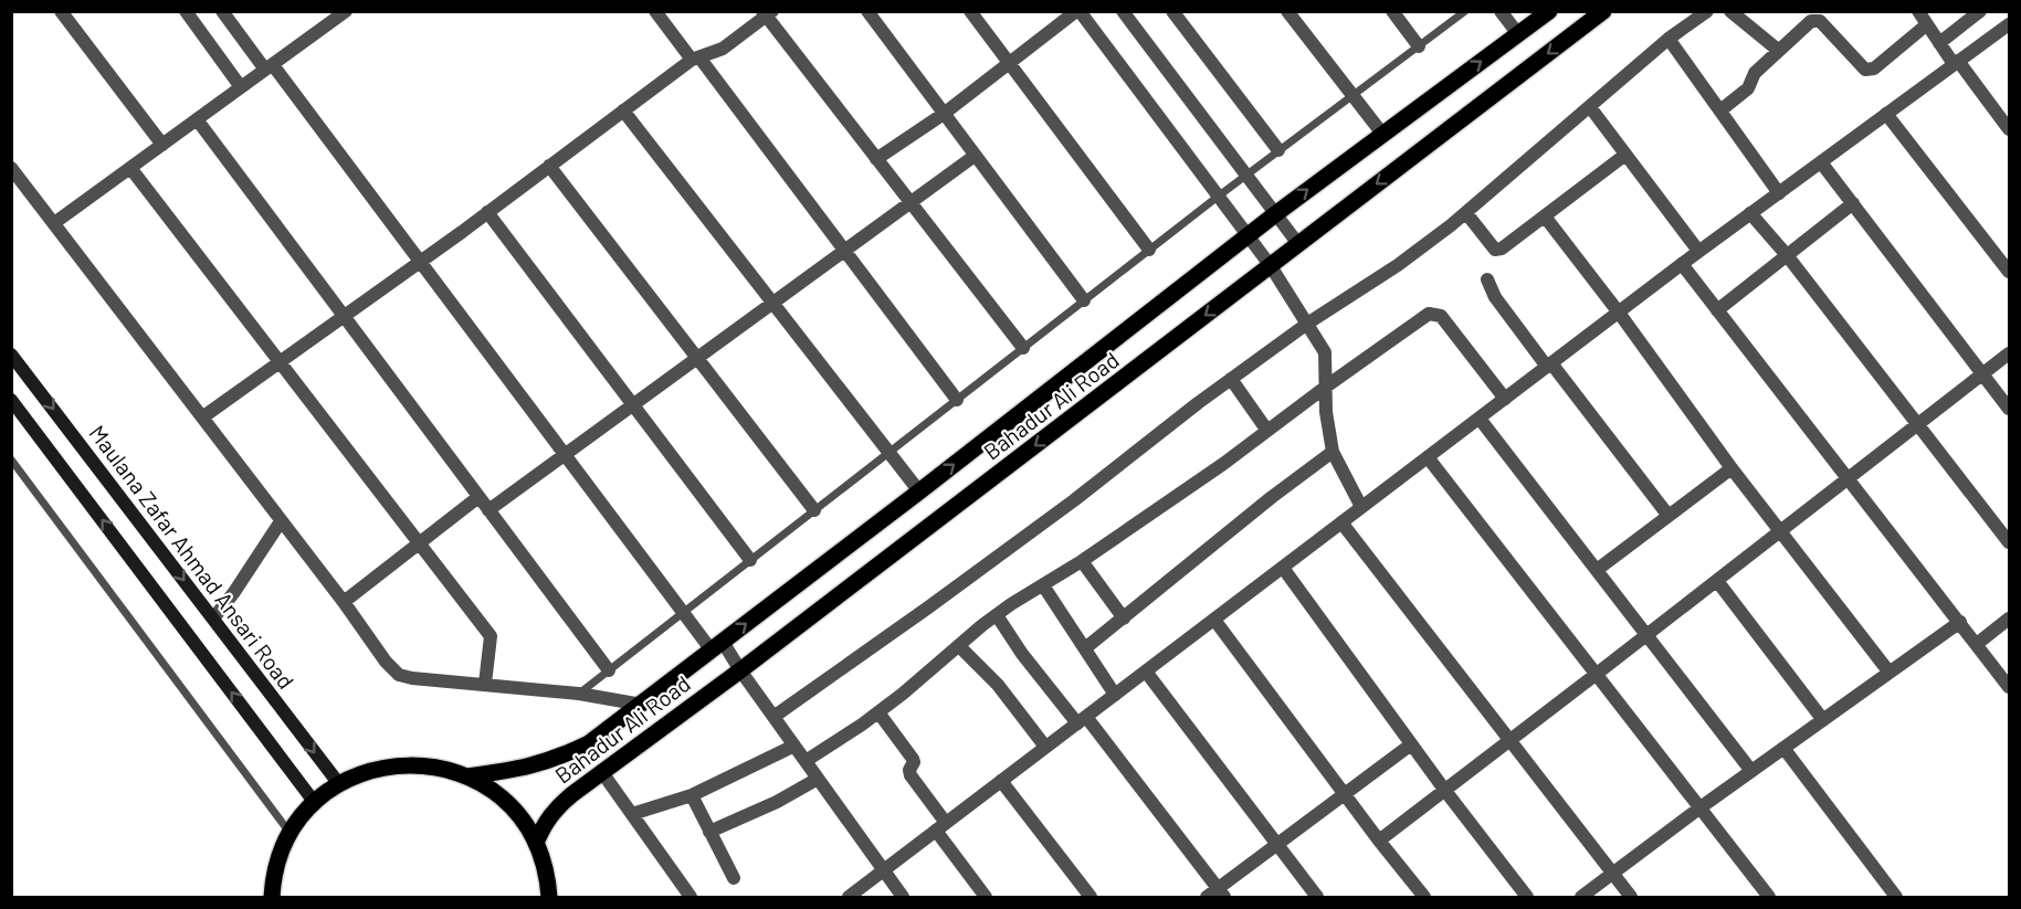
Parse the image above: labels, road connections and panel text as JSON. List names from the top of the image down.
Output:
{
  "streets": {
    "main road": ["Bahadur Ali Road", "Maulana Zafar Ahmad Ansari Road"]
  }
}
